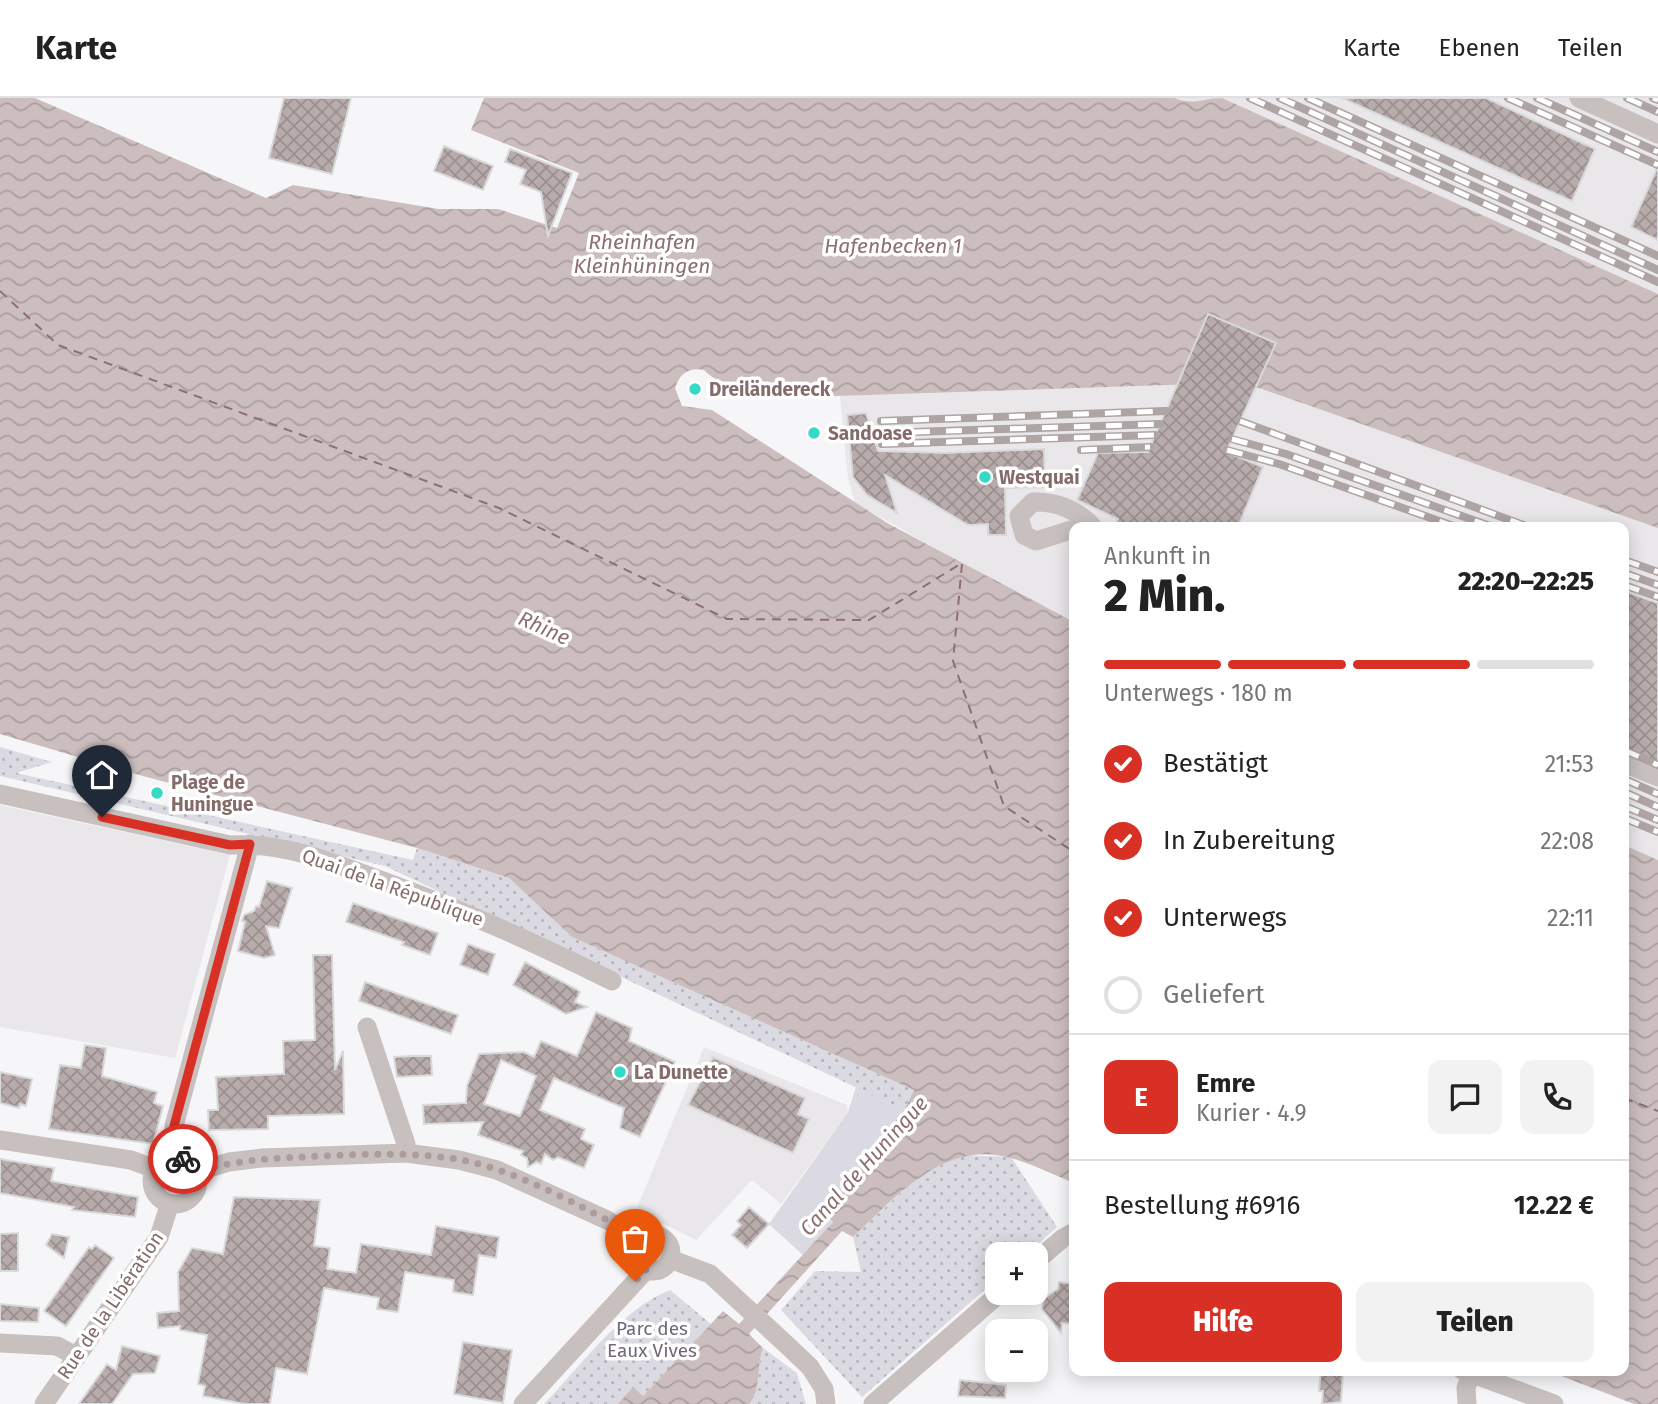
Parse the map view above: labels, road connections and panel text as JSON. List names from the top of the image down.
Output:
{
  "streets": {
    "street": ["Quai de la République", "Rue de la Libération"]
  },
  "water": [
    "Rheinhafen Kleinhüningen",
    "Hafenbecken 1",
    "Rhine",
    "Canal de Huningue"
  ],
  "parks": ["Parc des Eaux Vives"],
  "places": [
    "Dreiländereck",
    "Sandoase",
    "Westquai",
    "Plage de Huningue",
    "La Dunette"
  ],
  "page": {
    "header": "Karte",
    "nav": ["Karte", "Ebenen", "Teilen"],
    "heading": ["2 Min.", "Ankunft in", "22:20–22:25"],
    "panel": [
      "Emre",
      "Kurier · 4.9",
      "Bestellung #6916",
      "12.22 €"
    ],
    "bar": "Unterwegs · 180 m",
    "list": [
      ["Bestätigt", "21:53"],
      ["In Zubereitung", "22:08"],
      ["Unterwegs", "22:11"],
      "Geliefert"
    ],
    "round": "E",
    "map_buttons": ["+", "−"],
    "buttons": ["Hilfe", "Teilen"]
  }
}
